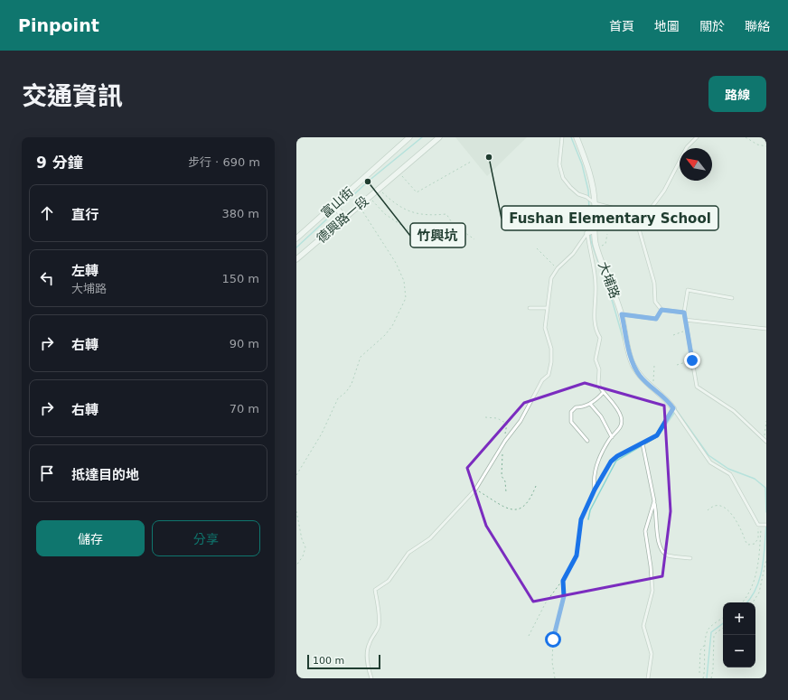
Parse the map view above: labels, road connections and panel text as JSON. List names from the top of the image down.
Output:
{
  "streets": {
    "street": ["富山街", "德興路一段", "大埔路"]
  },
  "places": ["Fushan Elementary School", "竹興坑"],
  "scale_bar": "100 m",
  "north": "top left",
  "page": {
    "header": "Pinpoint",
    "nav": [
      "首頁",
      "地圖",
      "關於",
      "聯絡"
    ],
    "title": "交通資訊",
    "buttons": [
      "路線",
      ["儲存", "分享"]
    ],
    "heading": ["9 分鐘", "步行 · 690 m"],
    "list": [
      ["直行", "380 m"],
      ["左轉", "大埔路", "150 m"],
      ["右轉", "90 m"],
      ["右轉", "70 m"],
      "抵達目的地"
    ],
    "map_buttons": ["+", "−"],
    "scale": "100 m"
  }
}
